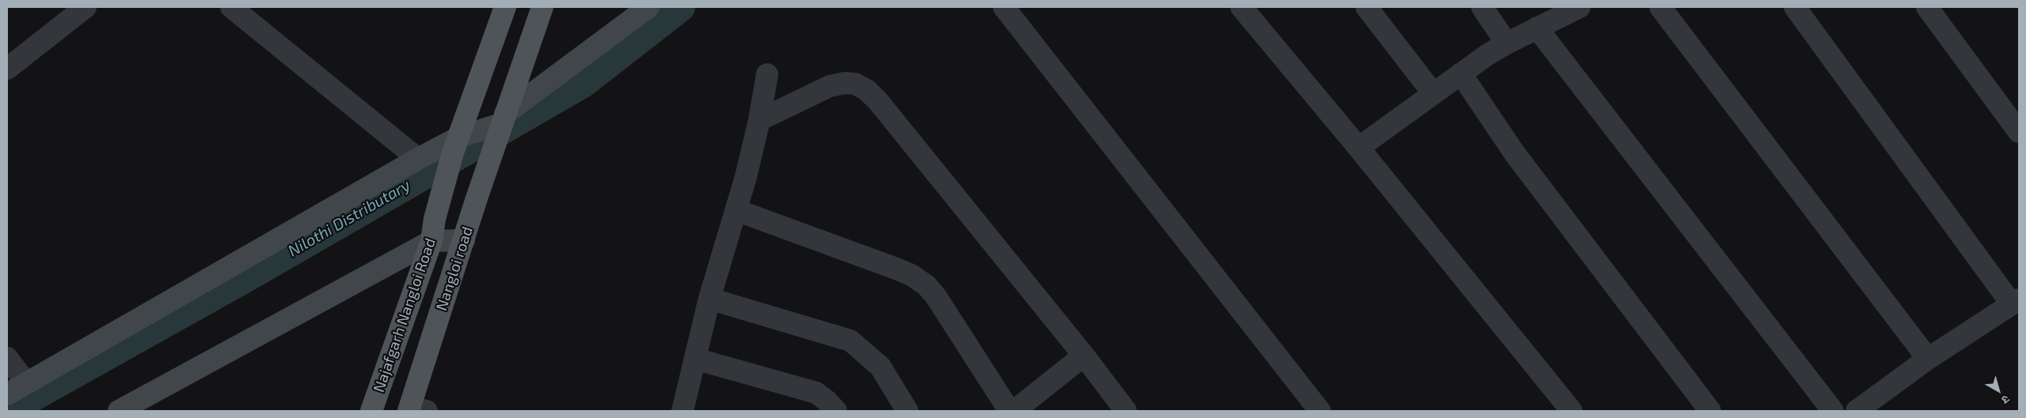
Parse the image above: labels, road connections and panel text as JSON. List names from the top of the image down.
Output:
{
  "streets": {
    "main road": ["Nangloi road", "Najafgarh Nangloi Road"]
  },
  "water": ["Nilothi Distributary"],
  "north": "bottom right"
}
